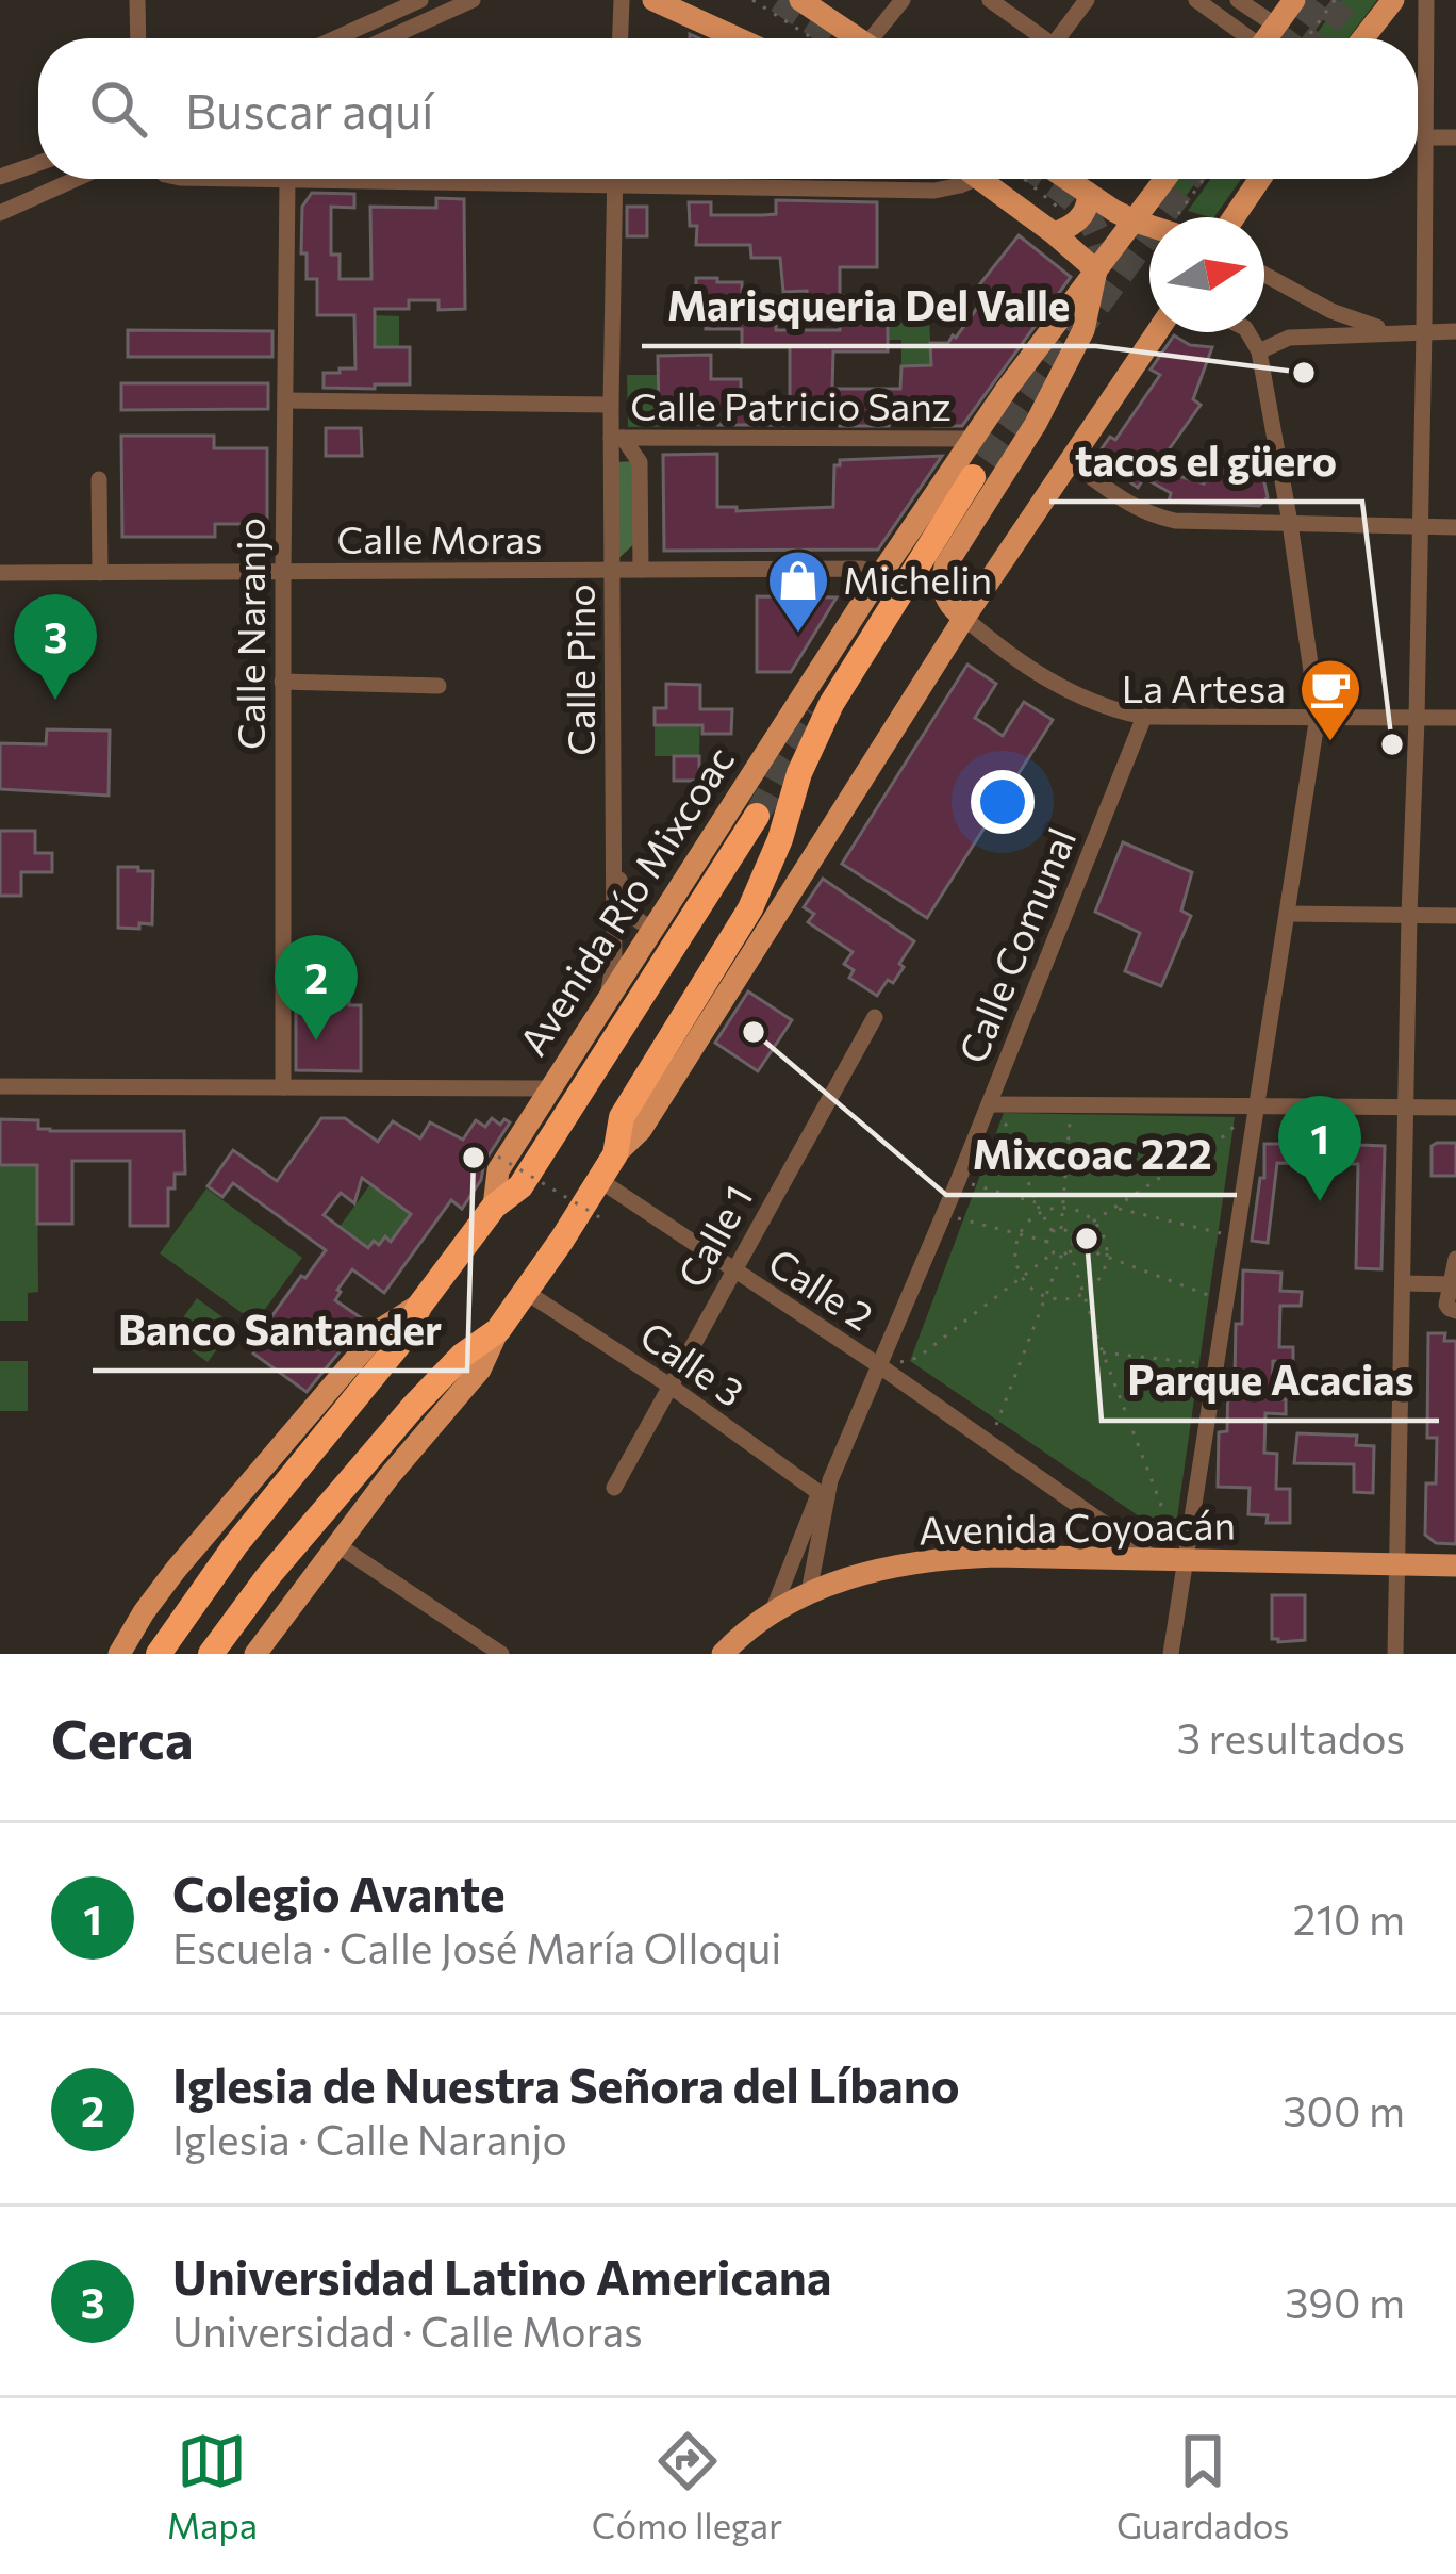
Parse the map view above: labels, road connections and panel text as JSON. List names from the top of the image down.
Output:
{
  "streets": {
    "highway": ["Avenida Río Mixcoac"],
    "main road": ["Avenida Coyoacán"],
    "street": [
      "Calle Patricio Sanz",
      "Calle Moras",
      "Calle Naranjo",
      "Calle Pino",
      "Calle Comunal",
      "Calle 1",
      "Calle 2",
      "Calle 3"
    ]
  },
  "crossings": [
    ["Calle Patricio Sanz", "Calle Pino"],
    ["Calle Patricio Sanz", "Avenida Río Mixcoac"],
    ["Calle Moras", "Calle Naranjo"],
    ["Calle Moras", "Calle Pino"],
    ["Calle Moras", "Avenida Río Mixcoac"],
    ["Calle Pino", "Avenida Río Mixcoac"],
    ["Calle Comunal", "Calle 2"],
    ["Calle Comunal", "Calle 3"],
    ["Calle Comunal", "Avenida Coyoacán"],
    ["Calle 1", "Calle 2"],
    ["Calle 1", "Calle 3"],
    ["Calle 2", "Avenida Coyoacán"]
  ],
  "places": {
    "other": [
      "Marisqueria Del Valle",
      "tacos el güero",
      "Mixcoac 222",
      "Banco Santander",
      "Parque Acacias"
    ],
    "shop": ["Michelin"],
    "cafe": ["La Artesa"]
  },
  "north": "right",
  "page": {
    "search": "Buscar aquí",
    "pins": ["3", "2", "1"],
    "heading": ["Cerca", "3 resultados"],
    "list": [
      {
        "mark": "1",
        "name": "Colegio Avante",
        "note": "Escuela · Calle José María Olloqui",
        "value": "210 m"
      },
      {
        "mark": "2",
        "name": "Iglesia de Nuestra Señora del Líbano",
        "note": "Iglesia · Calle Naranjo",
        "value": "300 m"
      },
      {
        "mark": "3",
        "name": "Universidad Latino Americana",
        "note": "Universidad · Calle Moras",
        "value": "390 m"
      }
    ],
    "nav": ["Mapa", "Cómo llegar", "Guardados"]
  }
}
